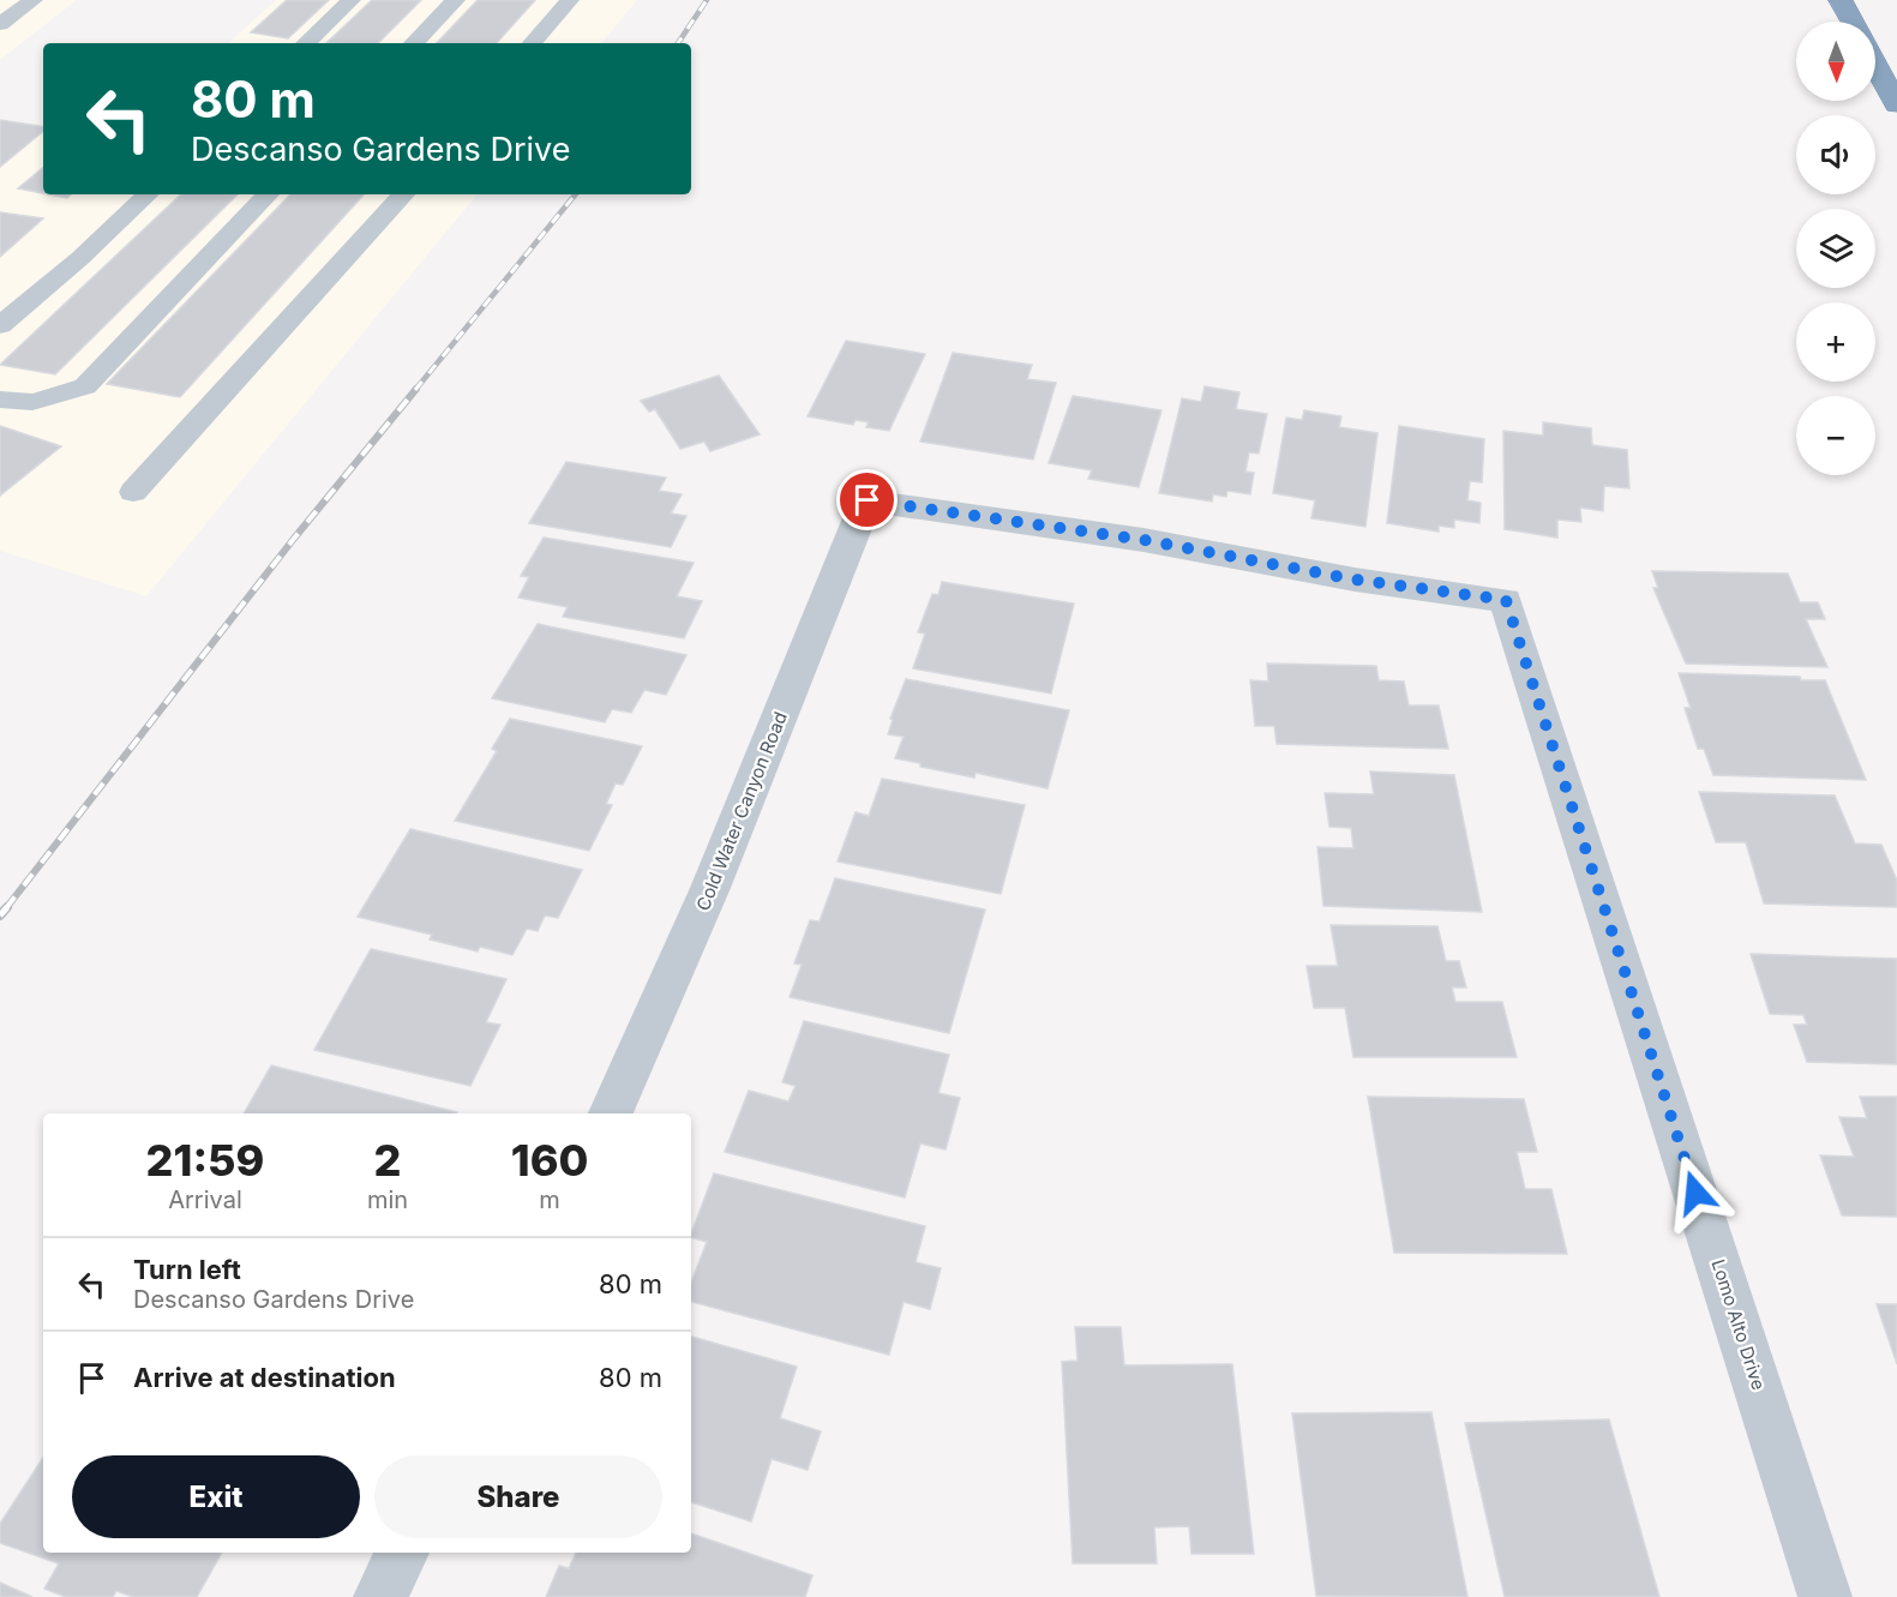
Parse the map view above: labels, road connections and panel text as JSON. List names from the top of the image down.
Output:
{
  "streets": {
    "street": ["Cold Water Canyon Road", "Lomo Alto Drive"]
  },
  "crossings": [
    ["Cold Water Canyon Road", "Lomo Alto Drive"]
  ],
  "north": "bottom",
  "page": {
    "map_buttons": ["+", "−"],
    "turn": ["80 m", "Descanso Gardens Drive"],
    "eta": [
      "21:59",
      "Arrival",
      "2",
      "min",
      "160",
      "m"
    ],
    "list": [
      {
        "name": "Turn left",
        "note": "Descanso Gardens Drive",
        "value": "80 m"
      },
      {
        "name": "Arrive at destination",
        "value": "80 m"
      }
    ],
    "buttons": ["Exit", "Share"]
  }
}
